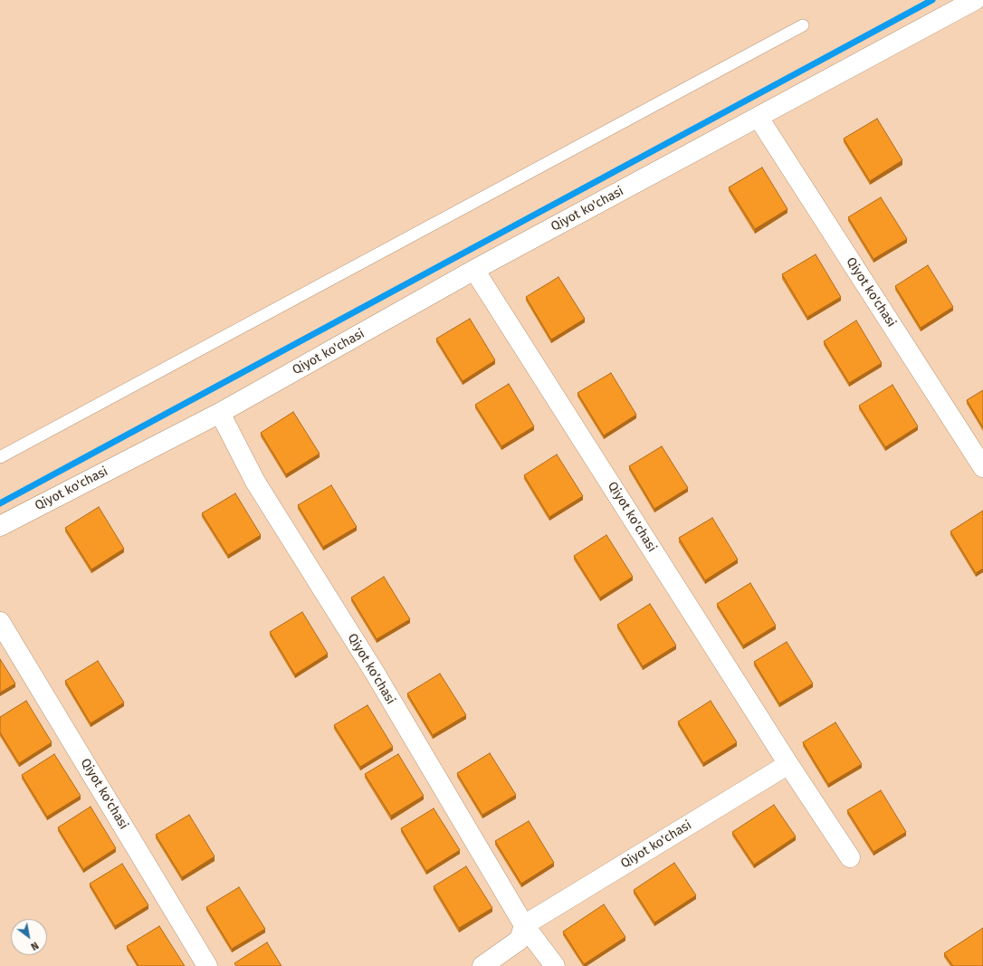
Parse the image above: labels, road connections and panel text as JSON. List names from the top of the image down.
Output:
{
  "streets": {
    "street": ["Qiyot ko'chasi"]
  },
  "north": "bottom right"
}
